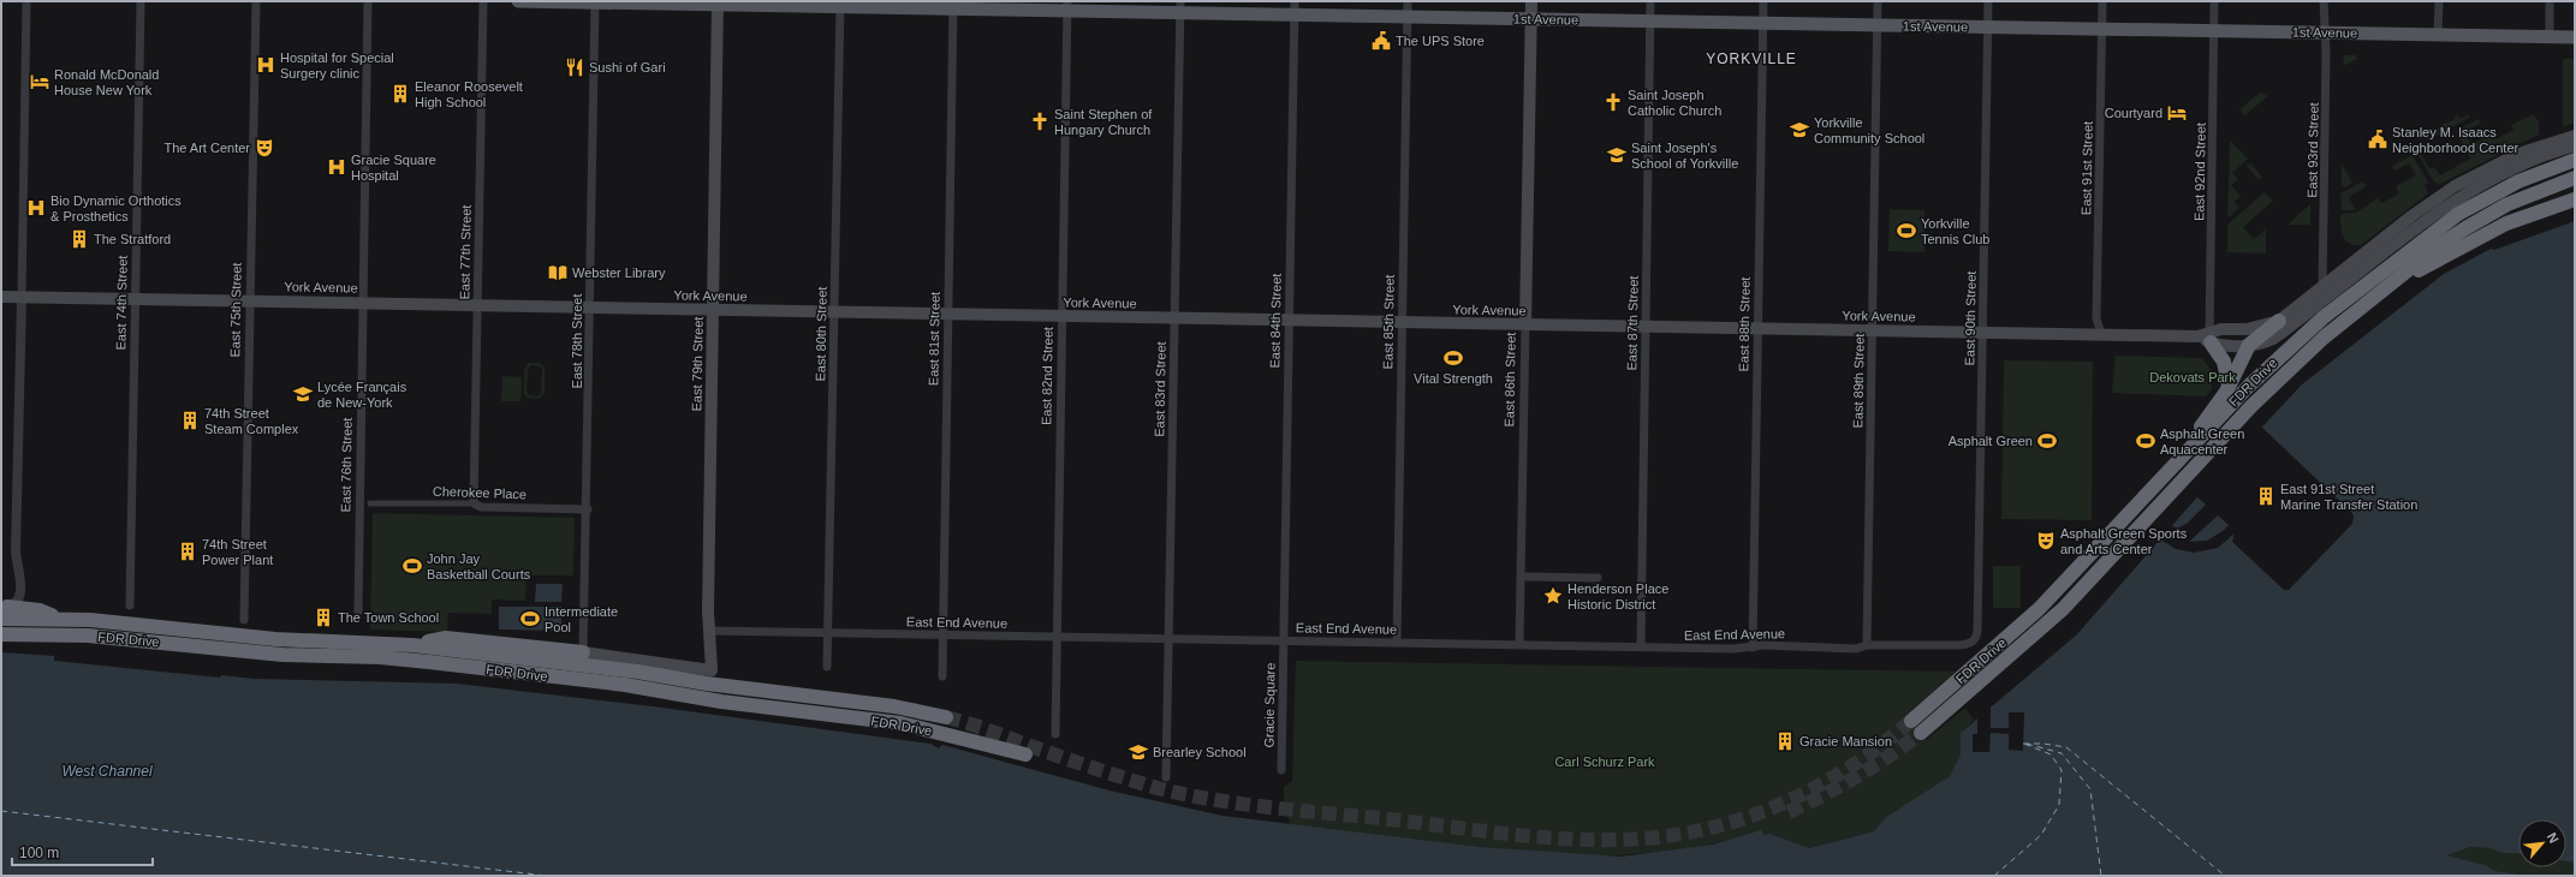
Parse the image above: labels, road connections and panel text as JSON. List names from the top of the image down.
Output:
{
  "streets": {
    "highway": ["FDR Drive"],
    "main road": [
      "1st Avenue",
      "York Avenue",
      "East 79th Street",
      "East 86th Street"
    ],
    "street": [
      "East 93rd Street",
      "East 91st Street",
      "East 92nd Street",
      "East 77th Street",
      "East 74th Street",
      "East 75th Street",
      "East 90th Street",
      "East 84th Street",
      "East 85th Street",
      "East 87th Street",
      "East 88th Street",
      "East 80th Street",
      "East 81st Street",
      "East 78th Street",
      "East 82nd Street",
      "East 89th Street",
      "East 83rd Street",
      "East 76th Street",
      "Cherokee Place",
      "East End Avenue",
      "Gracie Square"
    ]
  },
  "crossings": [
    ["1st Avenue", "East 93rd Street"],
    ["1st Avenue", "East 91st Street"],
    ["1st Avenue", "East 92nd Street"],
    ["1st Avenue", "East 90th Street"],
    ["1st Avenue", "East 84th Street"],
    ["1st Avenue", "East 85th Street"],
    ["1st Avenue", "East 87th Street"],
    ["1st Avenue", "East 88th Street"],
    ["1st Avenue", "East 80th Street"],
    ["1st Avenue", "East 81st Street"],
    ["1st Avenue", "East 78th Street"],
    ["1st Avenue", "East 79th Street"],
    ["1st Avenue", "East 82nd Street"],
    ["1st Avenue", "East 86th Street"],
    ["1st Avenue", "East 89th Street"],
    ["1st Avenue", "East 83rd Street"],
    ["East 93rd Street", "York Avenue"],
    ["East 91st Street", "York Avenue"],
    ["East 92nd Street", "York Avenue"],
    ["East 77th Street", "York Avenue"],
    ["East 77th Street", "Cherokee Place"],
    ["York Avenue", "East 74th Street"],
    ["York Avenue", "East 75th Street"],
    ["York Avenue", "East 90th Street"],
    ["York Avenue", "East 84th Street"],
    ["York Avenue", "East 85th Street"],
    ["York Avenue", "East 87th Street"],
    ["York Avenue", "East 88th Street"],
    ["York Avenue", "East 80th Street"],
    ["York Avenue", "East 81st Street"],
    ["York Avenue", "East 78th Street"],
    ["York Avenue", "East 79th Street"],
    ["York Avenue", "East 82nd Street"],
    ["York Avenue", "East 86th Street"],
    ["York Avenue", "East 89th Street"],
    ["York Avenue", "East 83rd Street"],
    ["York Avenue", "East 76th Street"],
    ["East 90th Street", "East End Avenue"],
    ["East 84th Street", "East End Avenue"],
    ["East 84th Street", "Gracie Square"],
    ["East 85th Street", "East End Avenue"],
    ["East 87th Street", "East End Avenue"],
    ["East 88th Street", "East End Avenue"],
    ["East 80th Street", "East End Avenue"],
    ["East 81st Street", "East End Avenue"],
    ["East 78th Street", "East 79th Street"],
    ["East 78th Street", "Cherokee Place"],
    ["East 79th Street", "East End Avenue"],
    ["East 82nd Street", "East End Avenue"],
    ["East 86th Street", "East End Avenue"],
    ["East 89th Street", "East End Avenue"],
    ["East 83rd Street", "East End Avenue"],
    ["East End Avenue", "Gracie Square"]
  ],
  "districts": ["YORKVILLE"],
  "water": ["West Channel"],
  "parks": ["Dekovats Park", "Carl Schurz Park"],
  "places": {
    "public building": ["The UPS Store", "Stanley M. Isaacs Neighborhood Center"],
    "hospital": ["Hospital for Special Surgery clinic", "Gracie Square Hospital", "Bio Dynamic Orthotics & Prosthetics"],
    "restaurant": ["Sushi of Gari"],
    "hotel": ["Ronald McDonald House New York", "Courtyard"],
    "building": [
      "Eleanor Roosevelt High School",
      "The Stratford",
      "74th Street Steam Complex",
      "East 91st Street Marine Transfer Station",
      "74th Street Power Plant",
      "The Town School",
      "Gracie Mansion"
    ],
    "church": ["Saint Joseph Catholic Church", "Saint Stephen of Hungary Church"],
    "school or university": [
      "Yorkville Community School",
      "Saint Joseph's School of Yorkville",
      "Lycée Français de New-York",
      "Brearley School"
    ],
    "theatre": ["The Art Center", "Asphalt Green Sports and Arts Center"],
    "sports": [
      "Yorkville Tennis Club",
      "Vital Strength",
      "Asphalt Green",
      "Asphalt Green Aquacenter",
      "John Jay Basketball Courts",
      "Intermediate Pool"
    ],
    "library": ["Webster Library"],
    "place": ["Henderson Place Historic District"]
  },
  "scale_bar": "100 m",
  "north": "top right"
}
